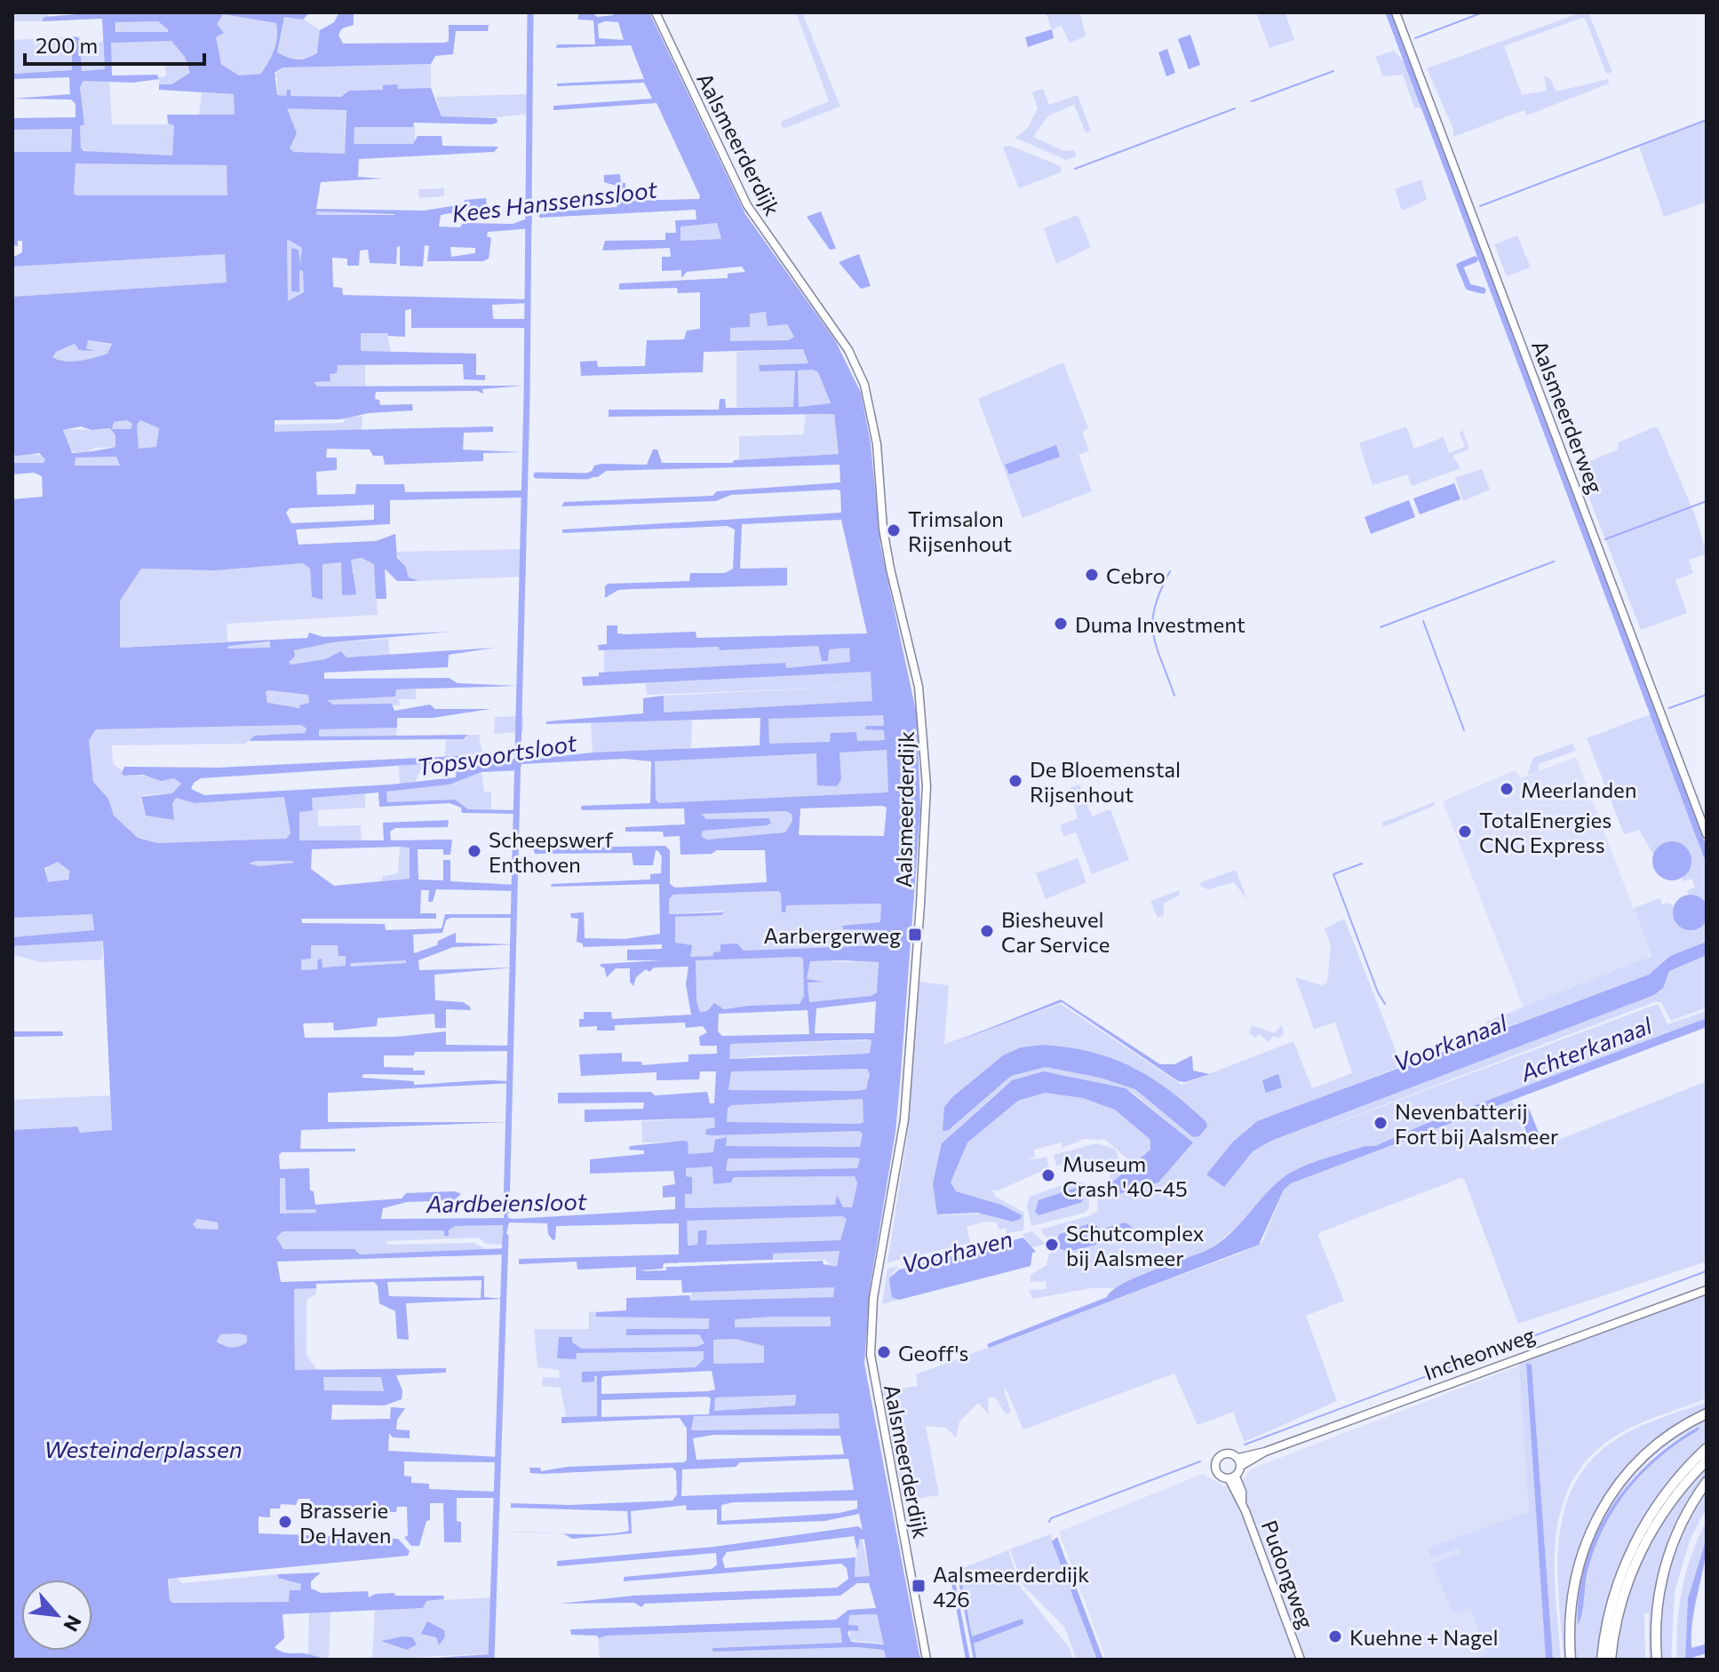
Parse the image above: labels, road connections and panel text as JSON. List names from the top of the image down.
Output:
{
  "streets": {
    "street": [
      "Aalsmeerderdijk",
      "Aalsmeerderweg",
      "Incheonweg",
      "Pudongweg"
    ]
  },
  "crossings": [
    ["Incheonweg", "Pudongweg"]
  ],
  "water": [
    "Kees Hanssenssloot",
    "Topsvoortsloot",
    "Voorkanaal",
    "Achterkanaal",
    "Aardbeiensloot",
    "Voorhaven",
    "Westeinderplassen"
  ],
  "places": {
    "other": [
      "Trimsalon Rijsenhout",
      "Cebro",
      "Duma Investment",
      "De Bloemenstal Rijsenhout",
      "Meerlanden",
      "TotalEnergies CNG Express",
      "Scheepswerf Enthoven",
      "Biesheuvel Car Service",
      "Nevenbatterij Fort bij Aalsmeer",
      "Museum Crash '40-45",
      "Schutcomplex bij Aalsmeer",
      "Geoff's",
      "Brasserie De Haven",
      "Kuehne + Nagel"
    ],
    "transit": ["Aarbergerweg", "Aalsmeerderdijk 426"]
  },
  "scale_bar": "200 m",
  "north": "bottom right"
}
